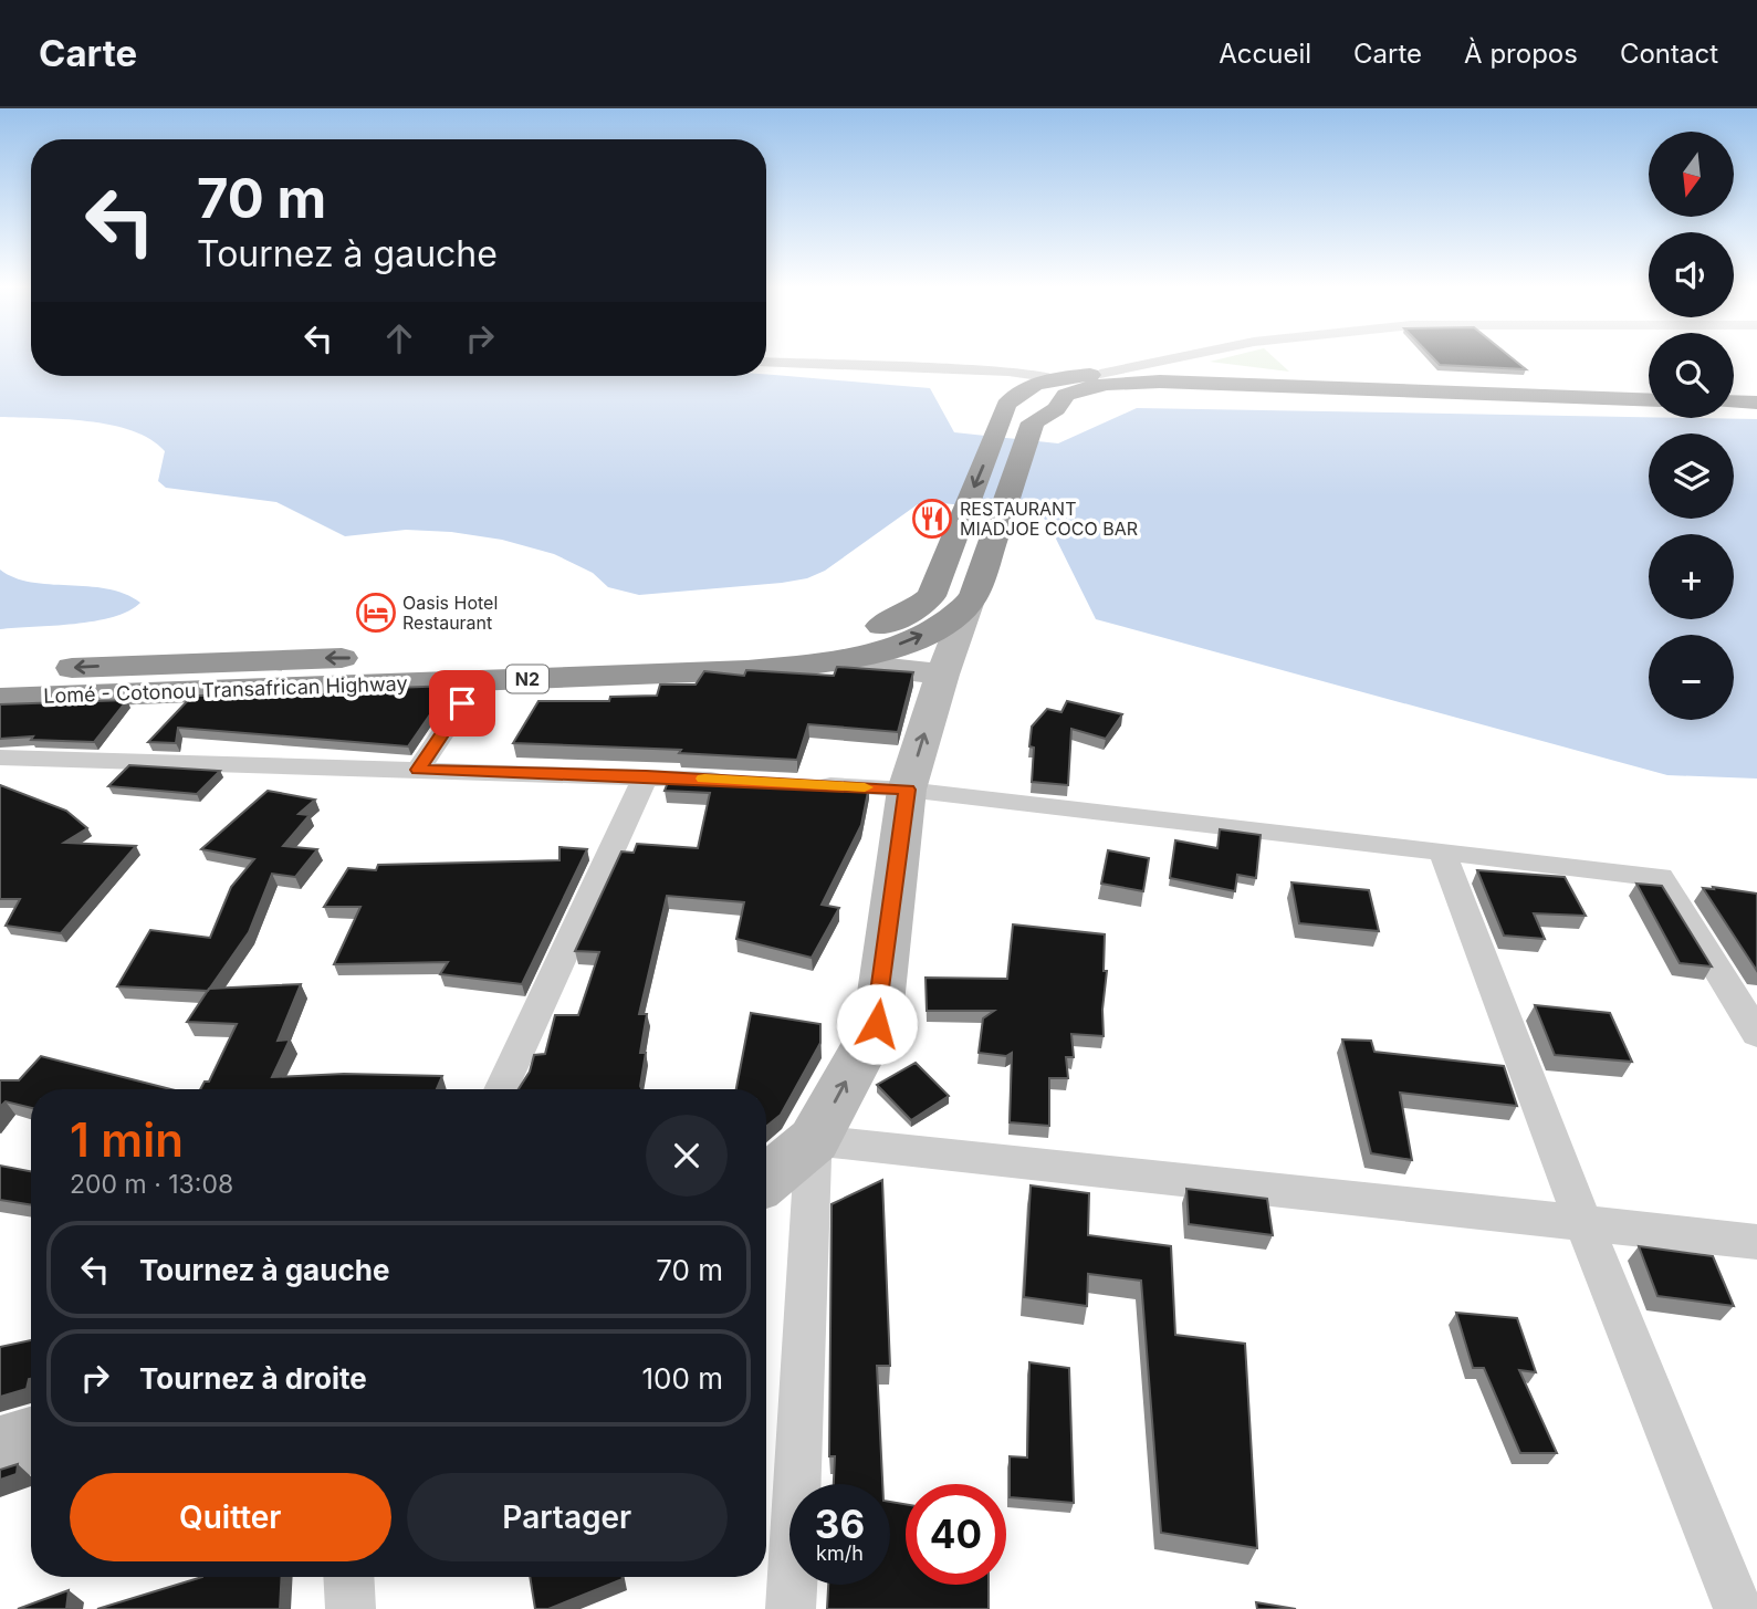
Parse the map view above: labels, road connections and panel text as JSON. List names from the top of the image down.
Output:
{
  "streets": {
    "highway": ["N2", "Lomé - Cotonou Transafrican Highway"]
  },
  "places": {
    "restaurant": ["RESTAURANT MIADJOE COCO BAR"],
    "hotel": ["Oasis Hotel Restaurant"]
  },
  "north": "bottom",
  "page": {
    "header": "Carte",
    "nav": [
      "Accueil",
      "Carte",
      "À propos",
      "Contact"
    ],
    "map_buttons": ["+", "−"],
    "turn": ["70 m", "Tournez à gauche"],
    "heading": ["1 min", "200 m · 13:08"],
    "list": [
      {
        "name": "Tournez à gauche",
        "value": "70 m"
      },
      {
        "name": "Tournez à droite",
        "value": "100 m"
      }
    ],
    "buttons": ["Quitter", "Partager"],
    "speed": "36 km/h",
    "limit": "40"
  }
}
